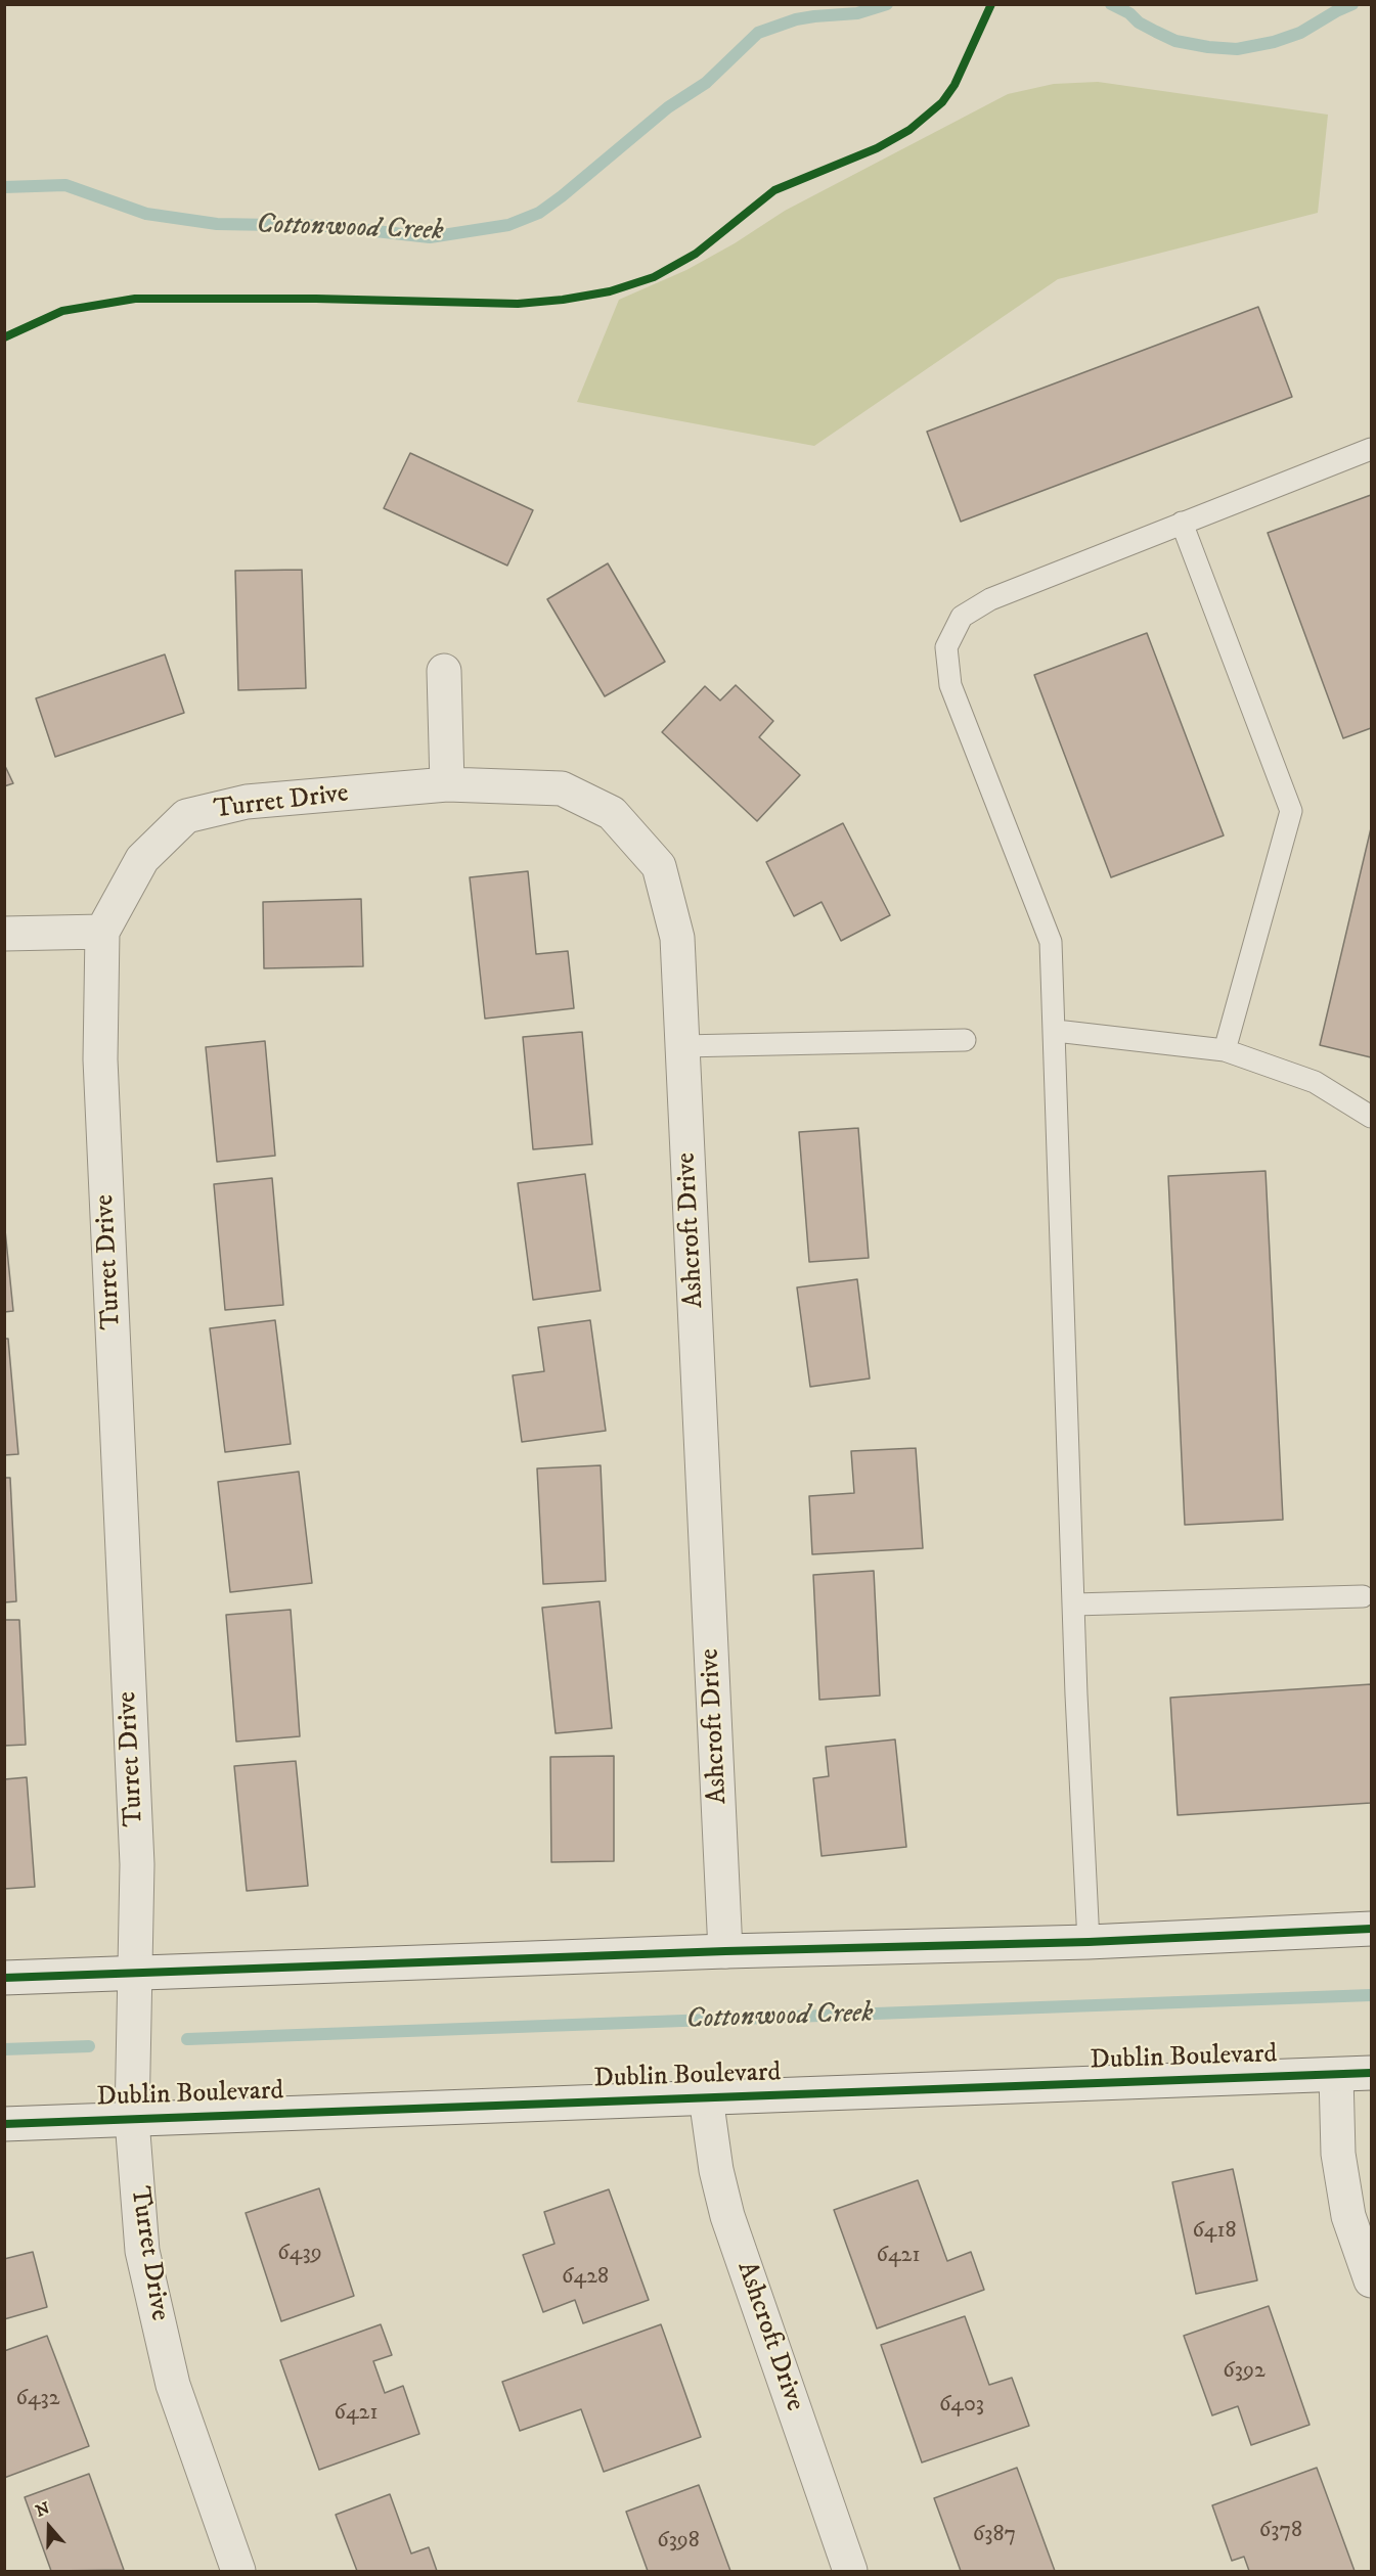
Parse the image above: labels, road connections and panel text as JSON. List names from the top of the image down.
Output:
{
  "streets": {
    "street": ["Turret Drive", "Ashcroft Drive", "Dublin Boulevard"]
  },
  "crossings": [
    ["Turret Drive", "Ashcroft Drive"],
    ["Turret Drive", "Dublin Boulevard"],
    ["Ashcroft Drive", "Dublin Boulevard"]
  ],
  "water": ["Cottonwood Creek"],
  "house_numbers": [
    "6418",
    "6439",
    "6421",
    "6428",
    "6392",
    "6432",
    "6403",
    "6421",
    "6378",
    "6387",
    "6398"
  ],
  "north": "top"
}
